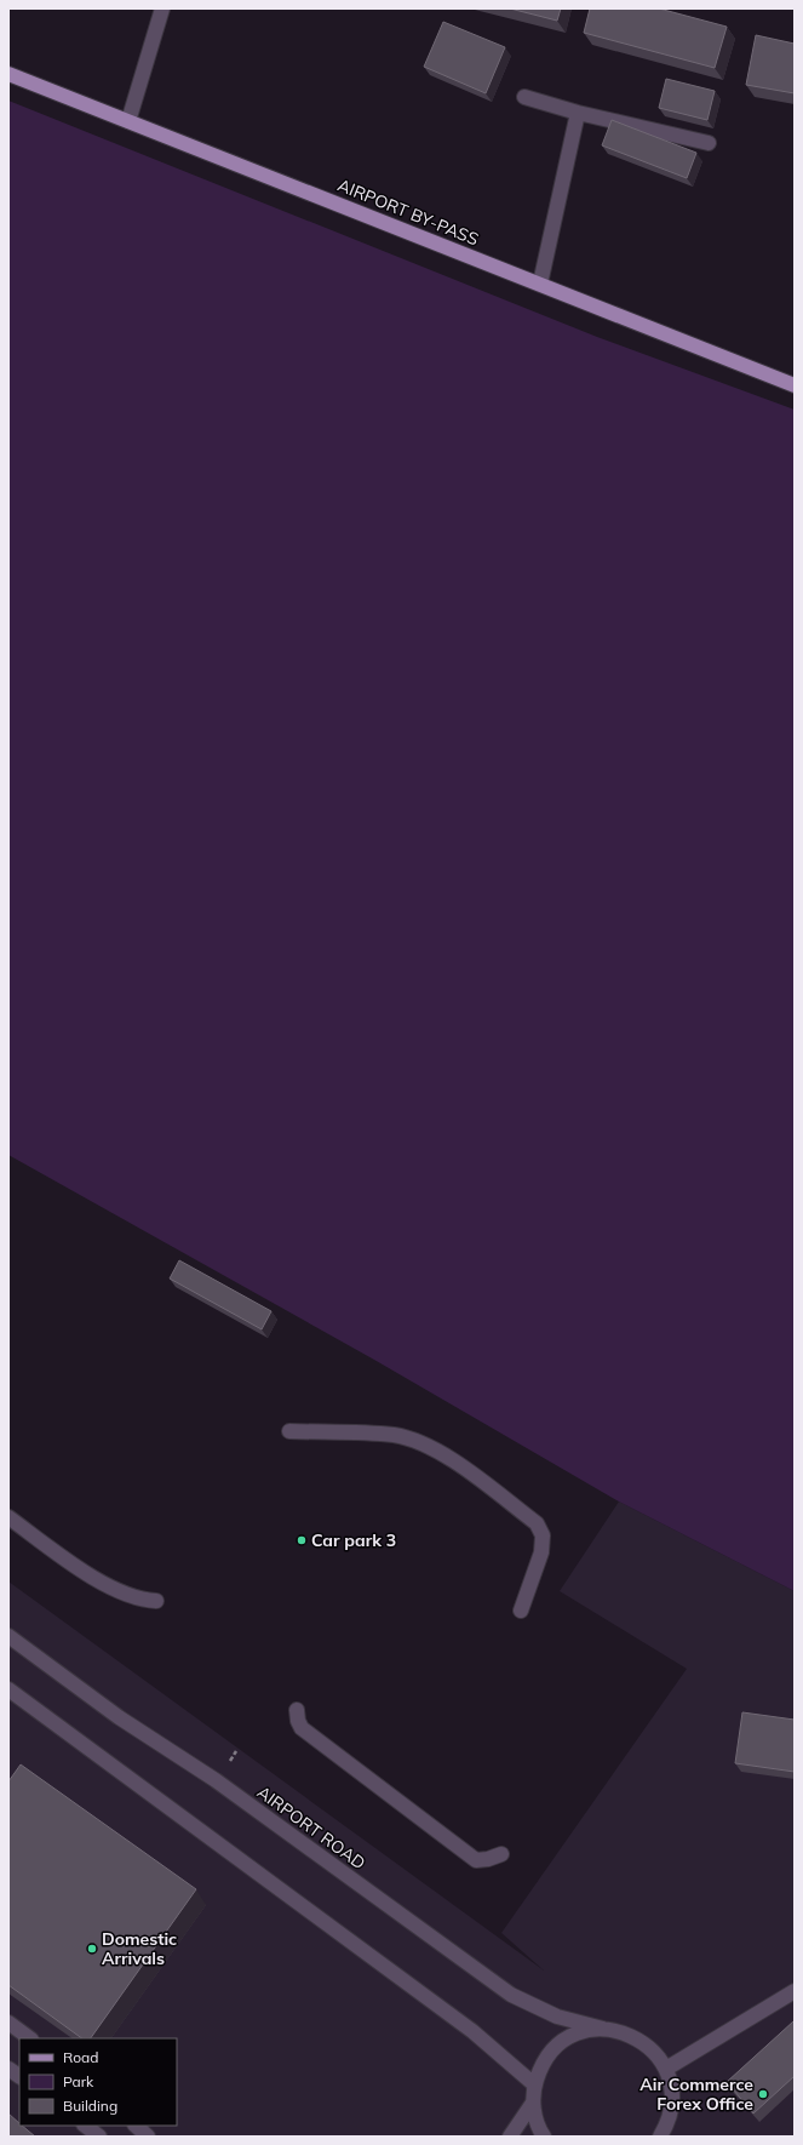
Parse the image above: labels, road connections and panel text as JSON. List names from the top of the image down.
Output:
{
  "streets": {
    "main road": ["AIRPORT BY-PASS"],
    "street": ["AIRPORT ROAD"]
  },
  "places": ["Car park 3", "Domestic Arrivals", "Air Commerce Forex Office"],
  "legend": ["Road", "Park", "Building"]
}
